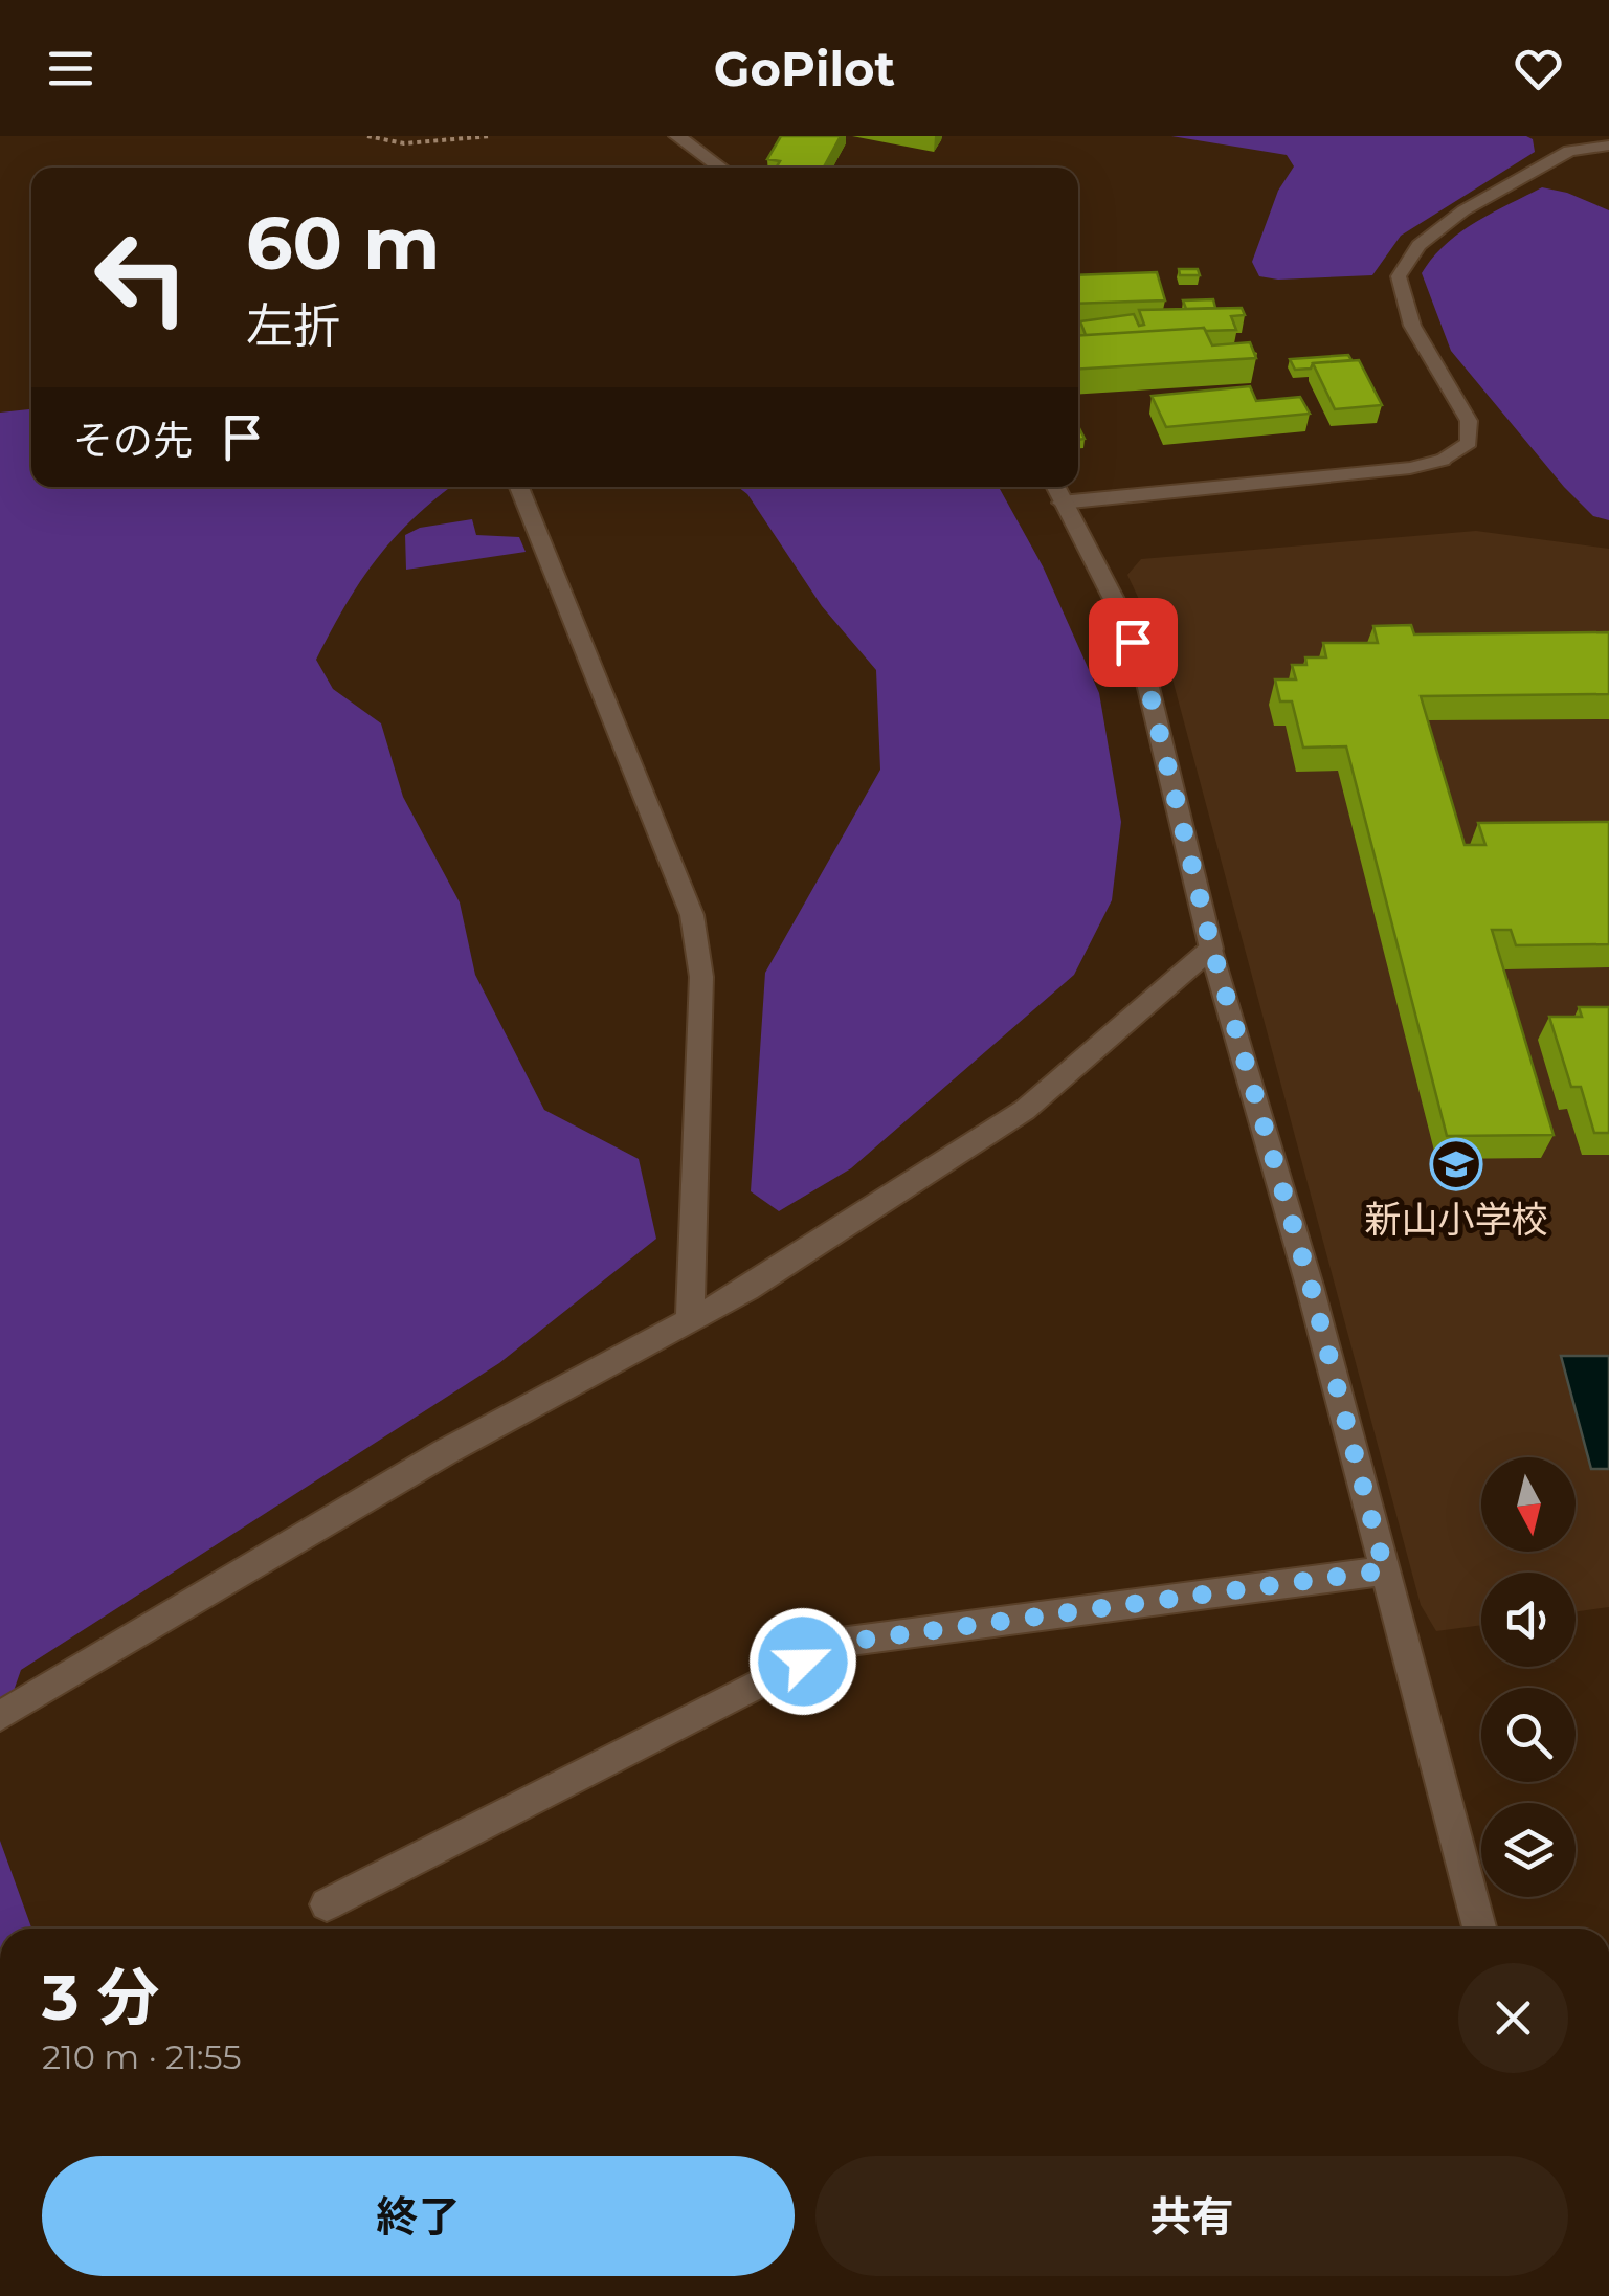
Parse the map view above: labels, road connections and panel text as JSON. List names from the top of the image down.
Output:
{
  "places": {
    "school or university": ["新山小学校"]
  },
  "north": "bottom",
  "page": {
    "header": "GoPilot",
    "turn": ["60 m", "左折"],
    "then": "その先",
    "heading": ["3 分", "210 m · 21:55"],
    "buttons": ["終了", "共有"]
  }
}
